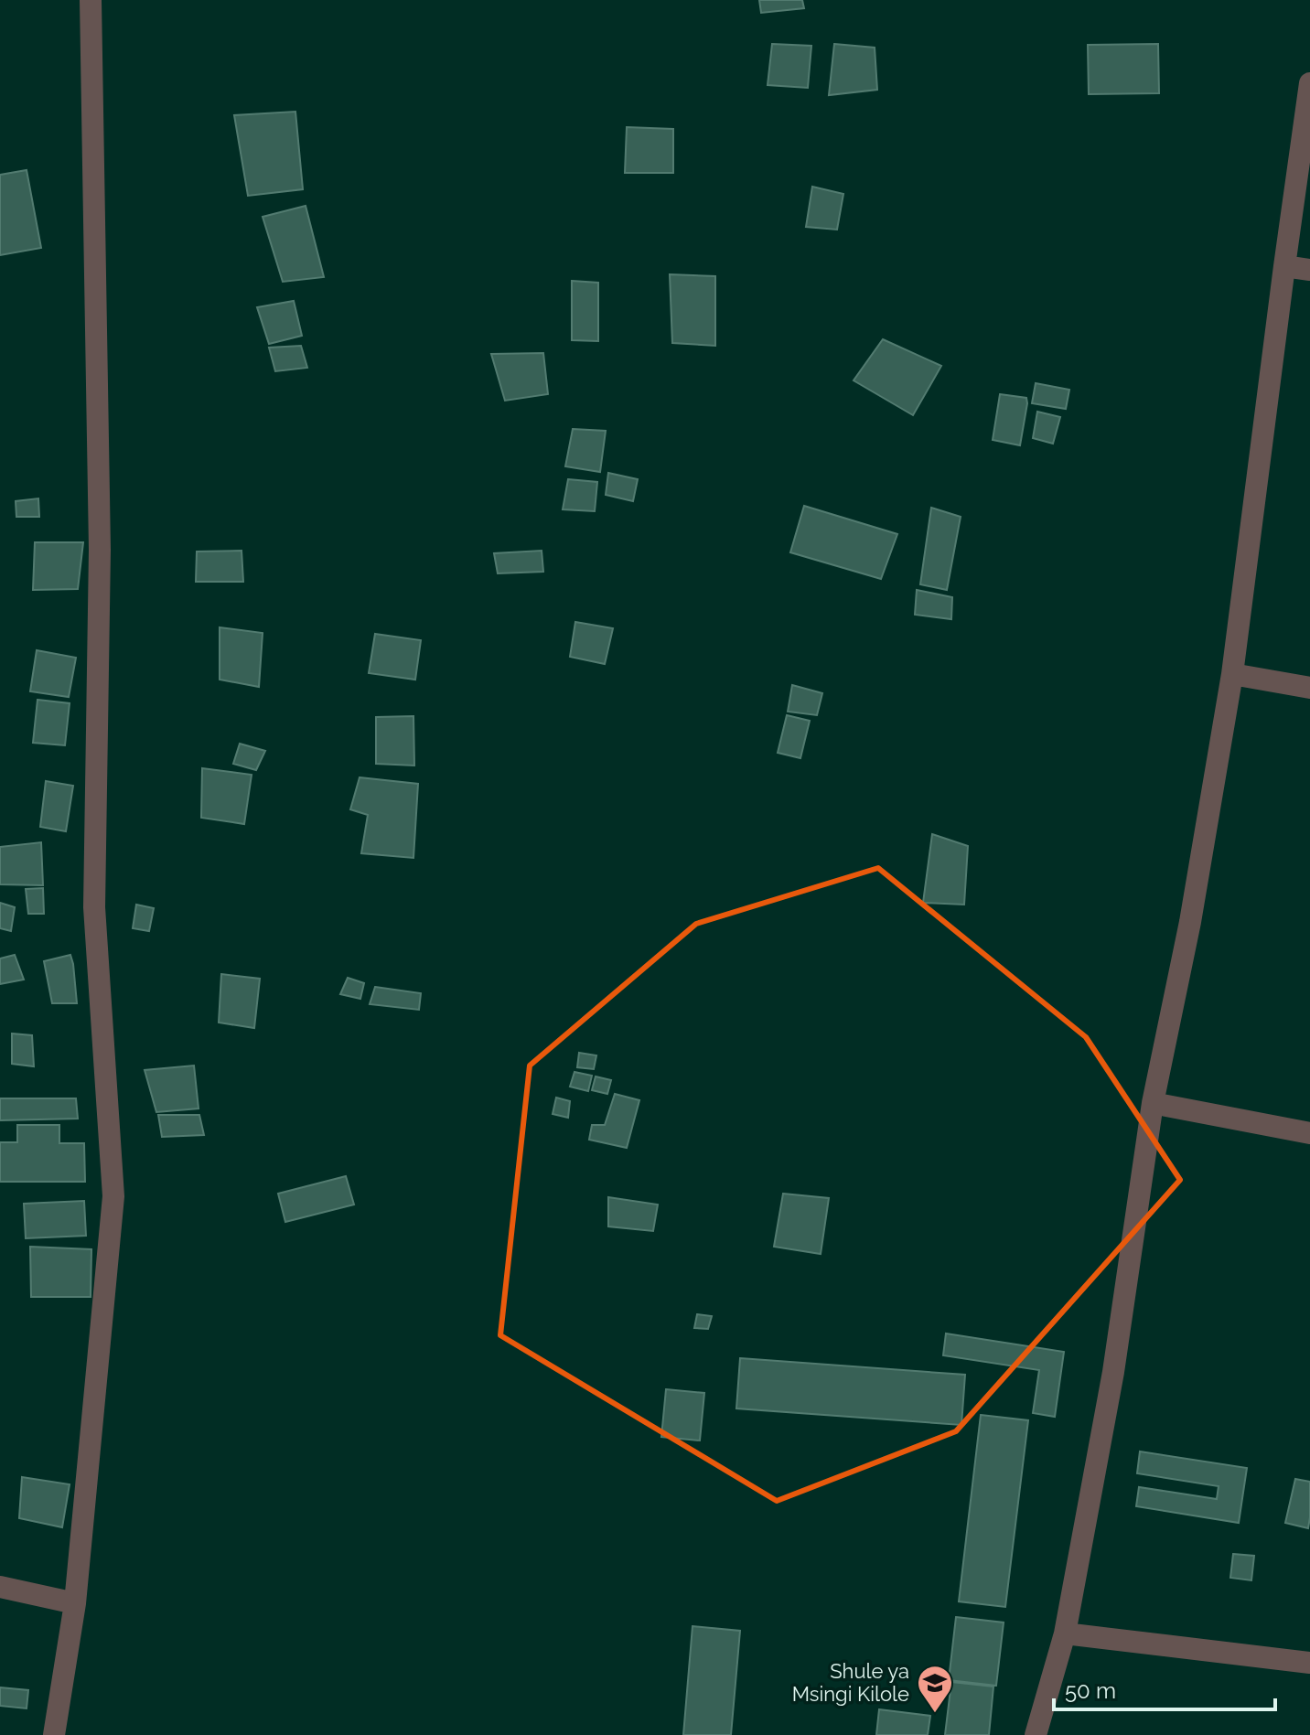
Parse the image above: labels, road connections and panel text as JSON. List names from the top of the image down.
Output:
{
  "places": {
    "school or university": ["Shule ya Msingi Kilole"]
  },
  "scale_bar": "50 m"
}
